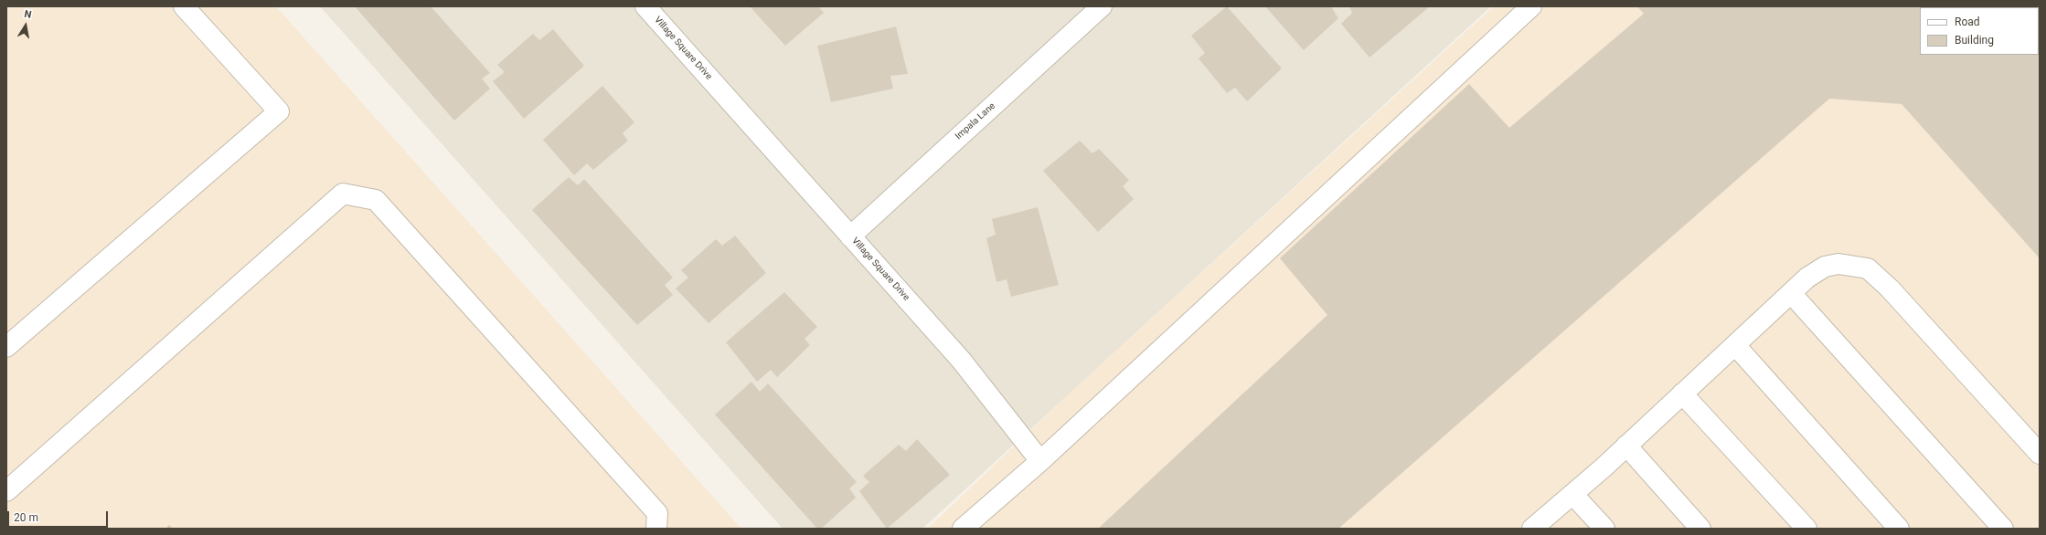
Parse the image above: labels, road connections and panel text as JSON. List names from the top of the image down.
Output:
{
  "streets": {
    "street": ["Village Square Drive", "Impala Lane"]
  },
  "crossings": [
    ["Village Square Drive", "Impala Lane"]
  ],
  "legend": ["Road", "Building"],
  "scale_bar": "20 m",
  "north": "top"
}
